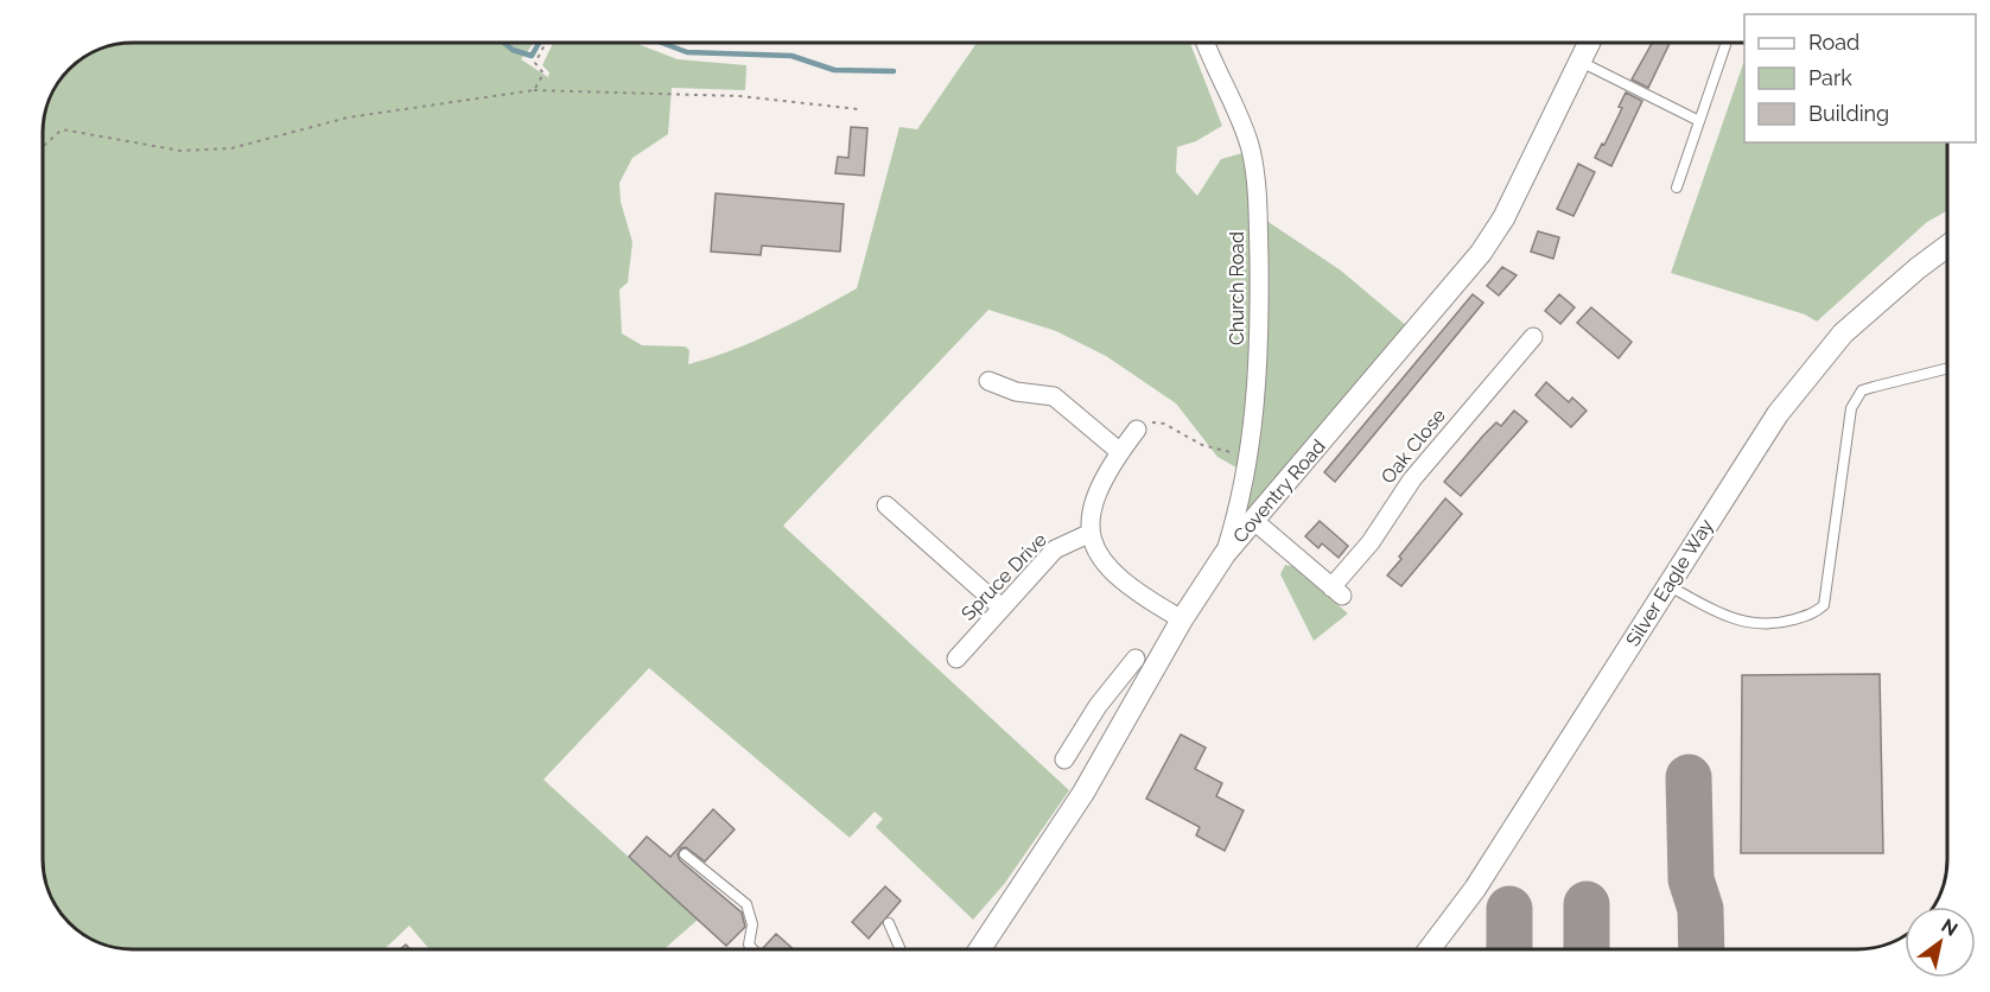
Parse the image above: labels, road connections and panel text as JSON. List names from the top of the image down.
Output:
{
  "streets": {
    "street": [
      "Church Road",
      "Oak Close",
      "Coventry Road",
      "Spruce Drive",
      "Silver Eagle Way"
    ]
  },
  "crossings": [
    ["Church Road", "Coventry Road"],
    ["Church Road", "Spruce Drive"],
    ["Oak Close", "Coventry Road"],
    ["Coventry Road", "Spruce Drive"]
  ],
  "legend": ["Road", "Park", "Building"],
  "north": "top right"
}
